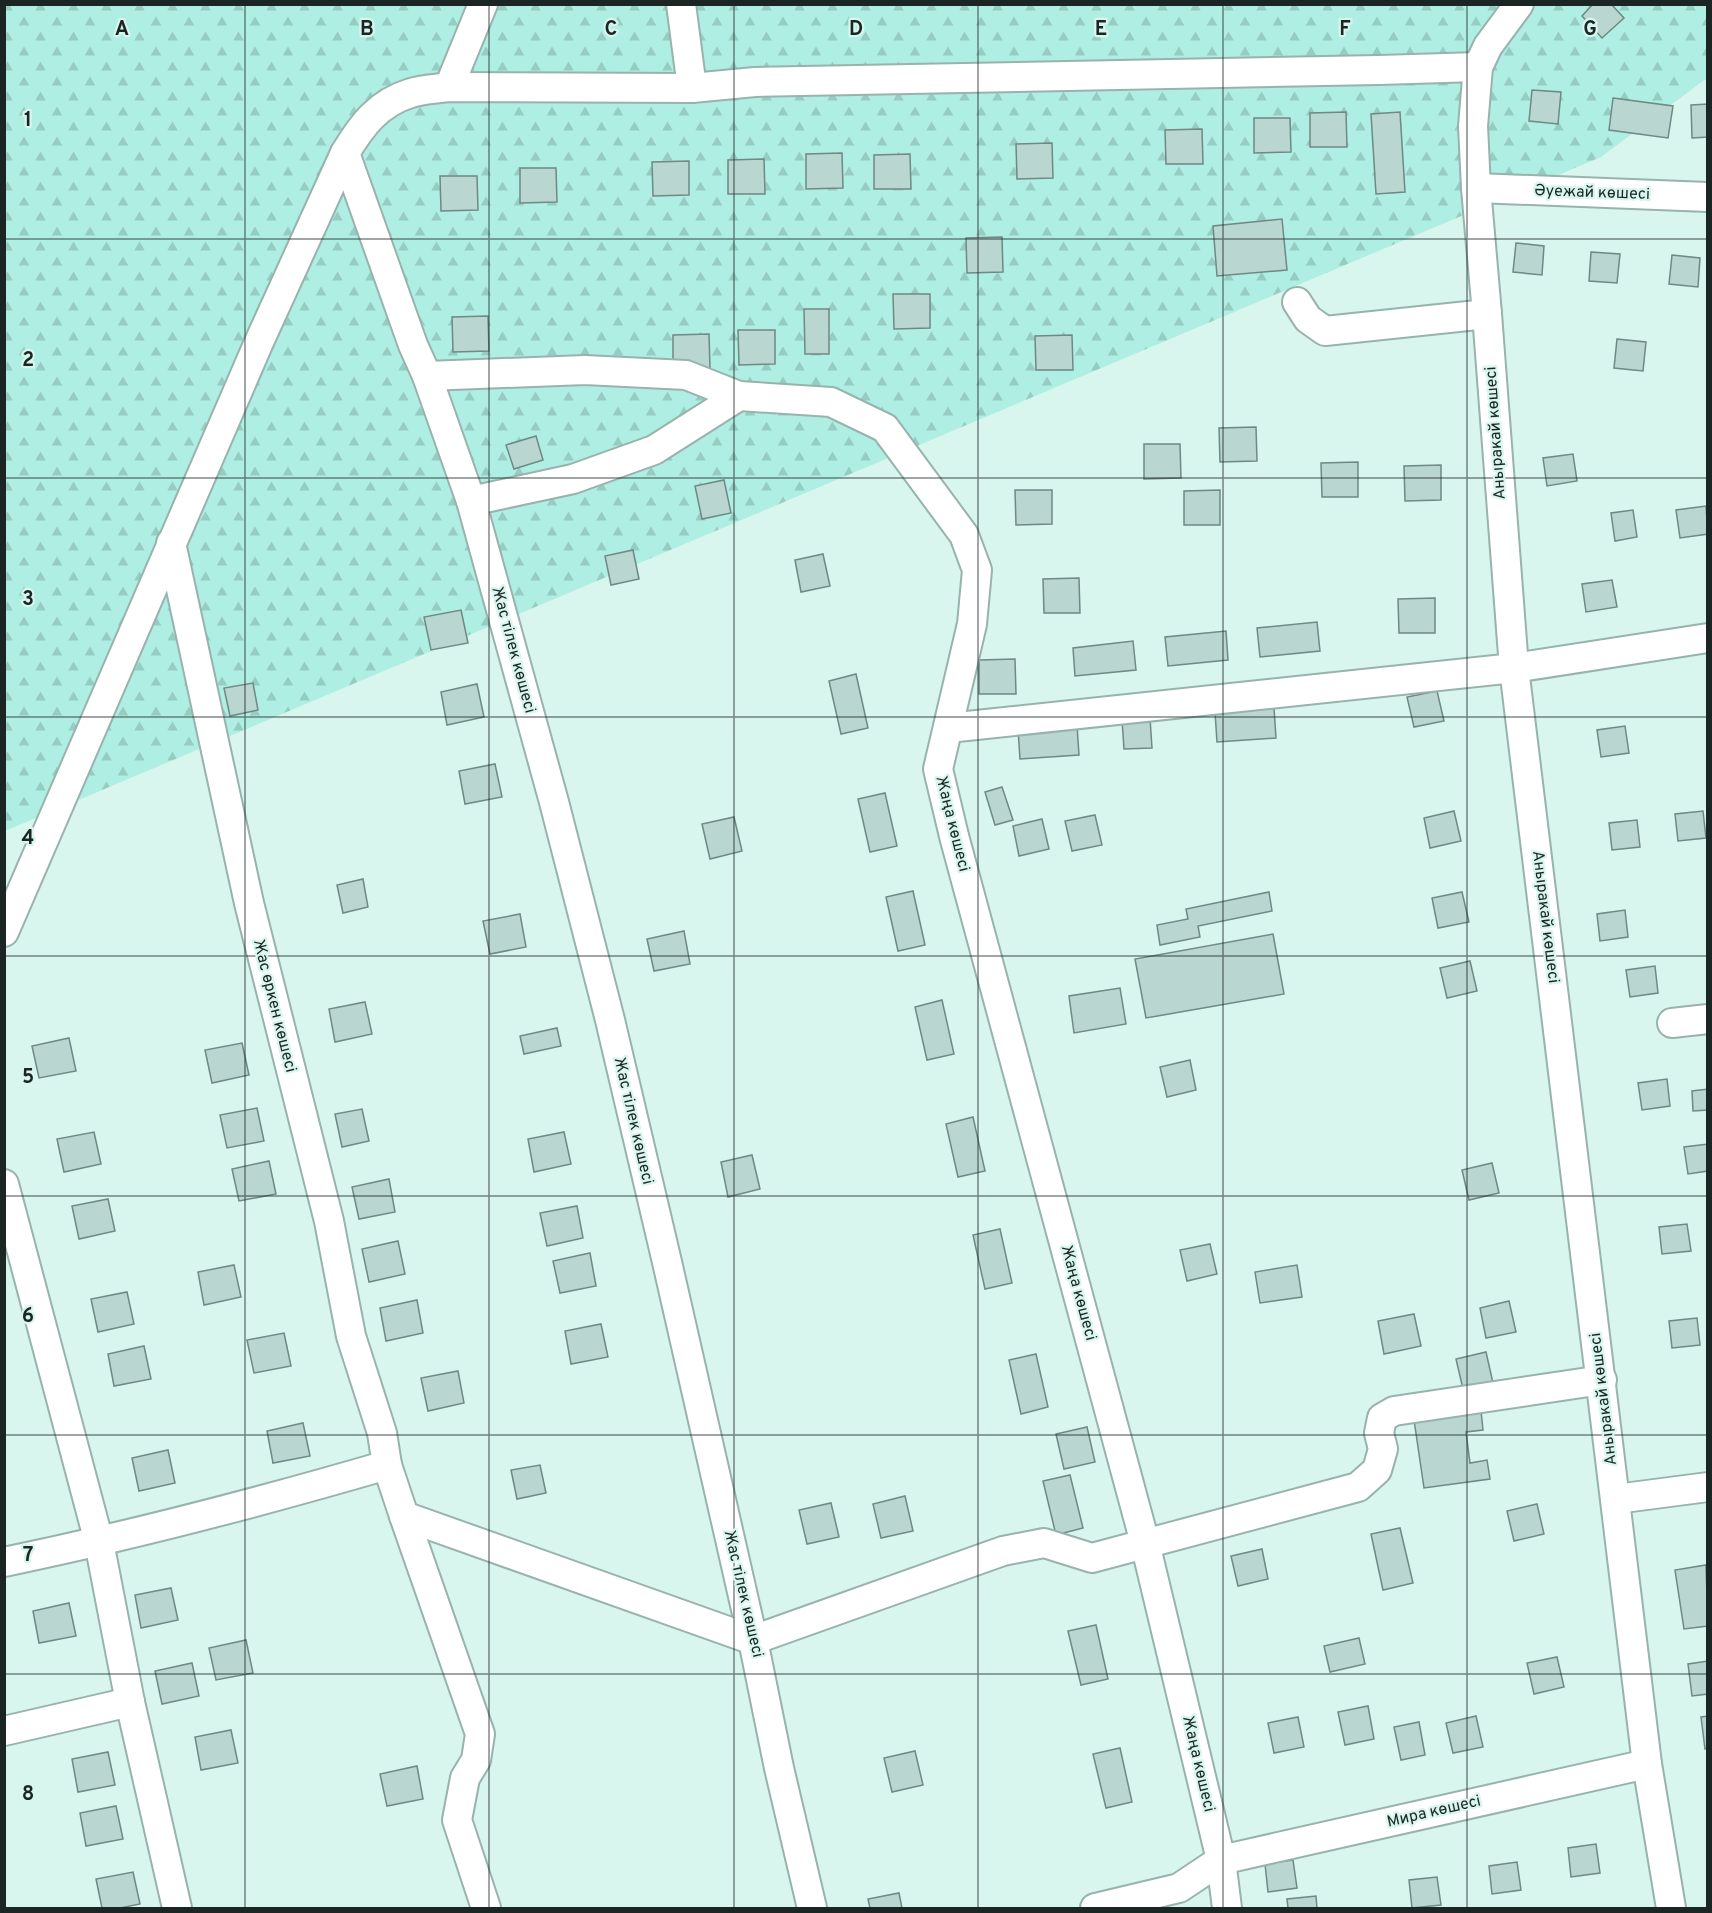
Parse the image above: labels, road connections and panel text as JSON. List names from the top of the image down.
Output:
{
  "streets": {
    "street": [
      "Әуежай көшесі",
      "Аныракай көшесі",
      "Жас тілек көшесі",
      "Жаңа көшесі",
      "Жас өркен көшесі",
      "Мира көшесі"
    ]
  },
  "crossings": [
    ["Әуежай көшесі", "Аныракай көшесі"],
    ["Аныракай көшесі", "Мира көшесі"],
    ["Жас тілек көшесі", "Жаңа көшесі"],
    ["Жаңа көшесі", "Мира көшесі"]
  ],
  "grid": {
    "columns": [
      "A",
      "B",
      "C",
      "D",
      "E",
      "F",
      "G"
    ],
    "rows": [
      "1",
      "2",
      "3",
      "4",
      "5",
      "6",
      "7",
      "8"
    ]
  }
}
